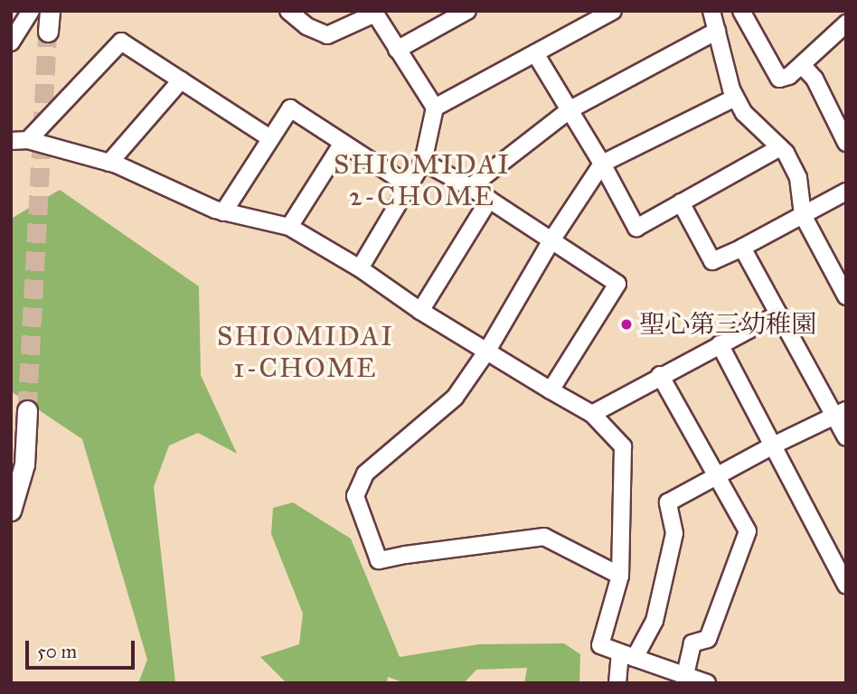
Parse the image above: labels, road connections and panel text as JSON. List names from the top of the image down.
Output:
{
  "districts": ["SHIOMIDAI 2-CHOME", "SHIOMIDAI 1-CHOME"],
  "places": ["聖心第三幼稚園"],
  "scale_bar": "50 m"
}
